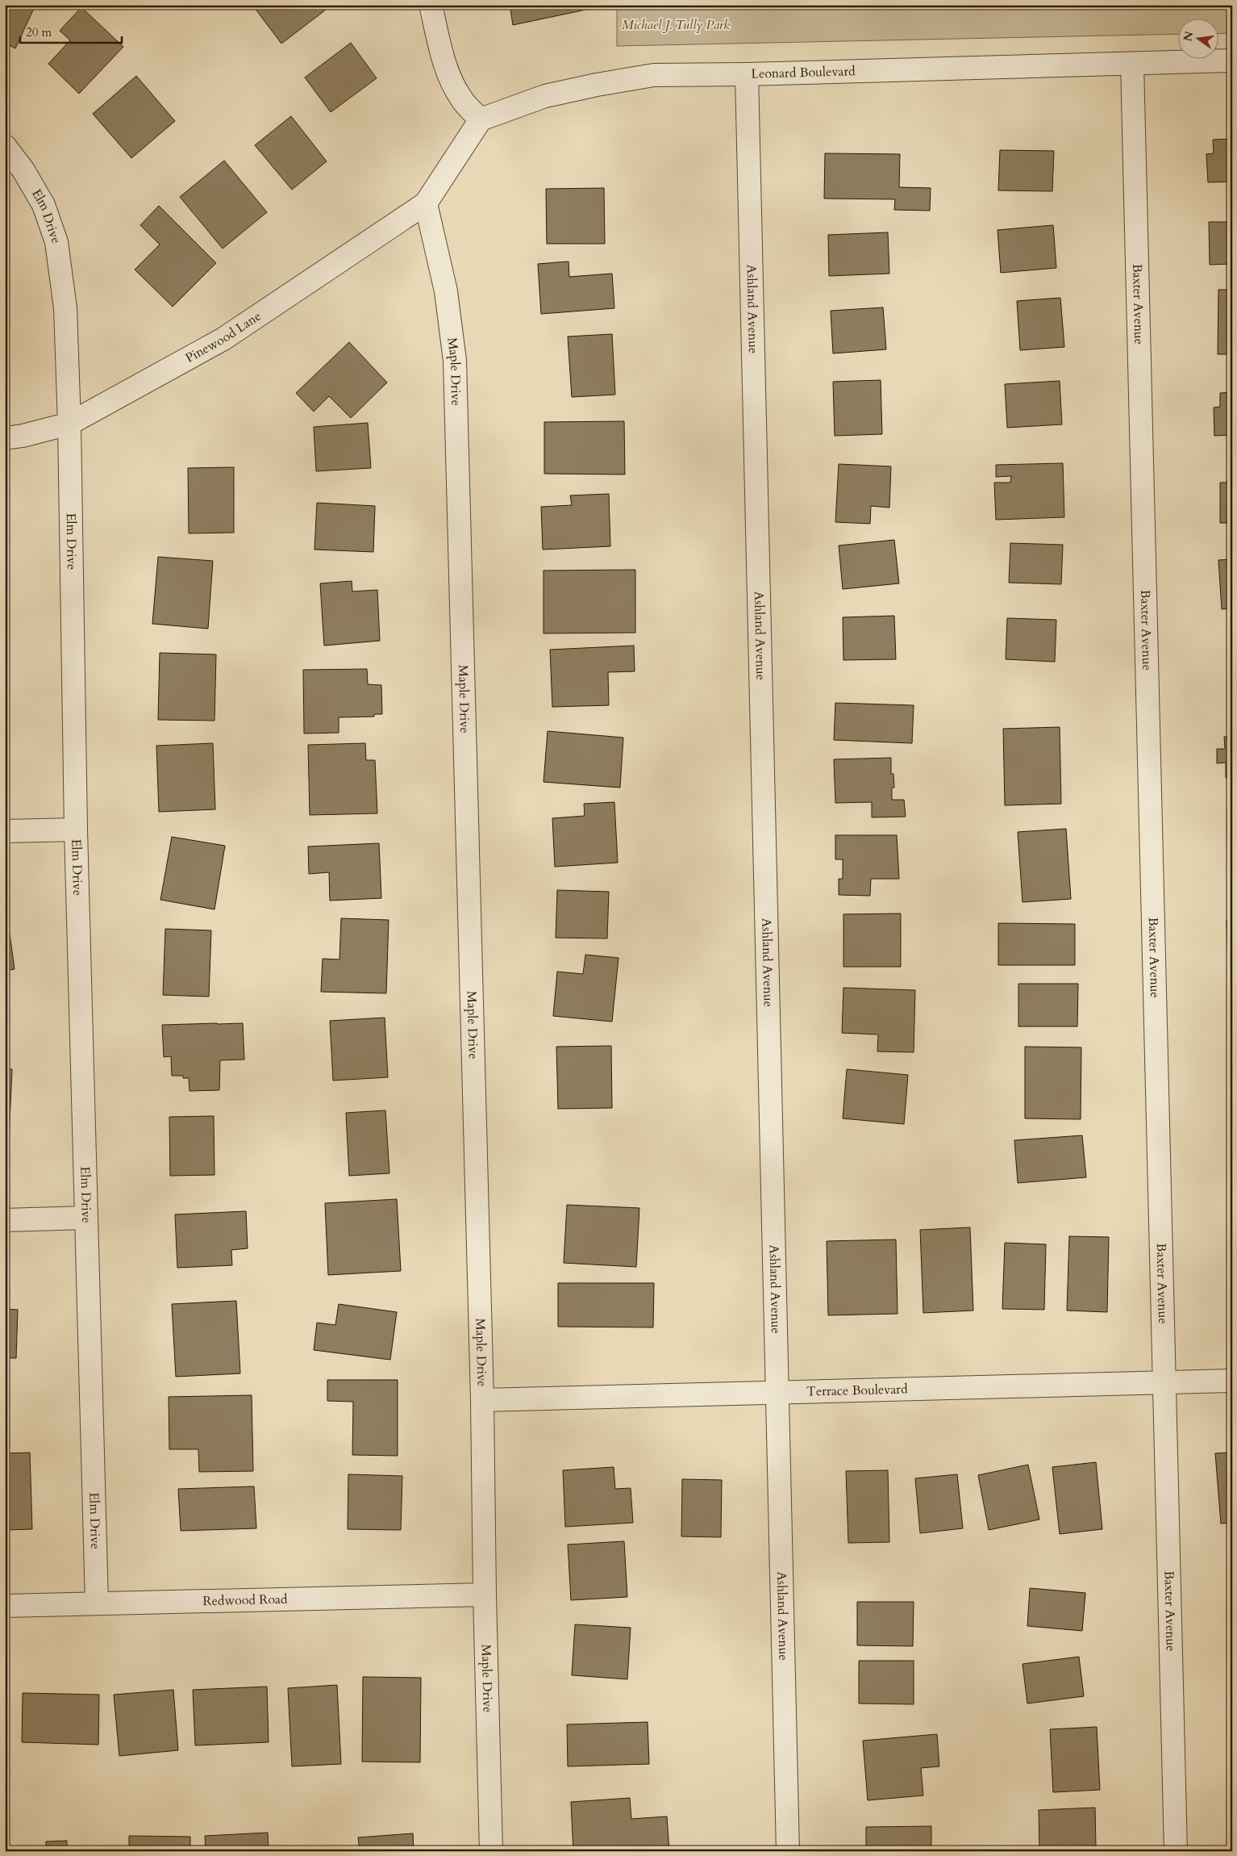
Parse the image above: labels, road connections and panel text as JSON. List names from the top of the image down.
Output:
{
  "streets": {
    "street": [
      "Leonard Boulevard",
      "Elm Drive",
      "Baxter Avenue",
      "Ashland Avenue",
      "Pinewood Lane",
      "Maple Drive",
      "Terrace Boulevard",
      "Redwood Road"
    ]
  },
  "crossings": [
    ["Leonard Boulevard", "Baxter Avenue"],
    ["Leonard Boulevard", "Ashland Avenue"],
    ["Elm Drive", "Pinewood Lane"],
    ["Elm Drive", "Redwood Road"],
    ["Baxter Avenue", "Terrace Boulevard"],
    ["Ashland Avenue", "Terrace Boulevard"],
    ["Pinewood Lane", "Maple Drive"],
    ["Maple Drive", "Terrace Boulevard"],
    ["Maple Drive", "Redwood Road"]
  ],
  "parks": ["Michael J. Tully Park"],
  "scale_bar": "20 m",
  "north": "left"
}
